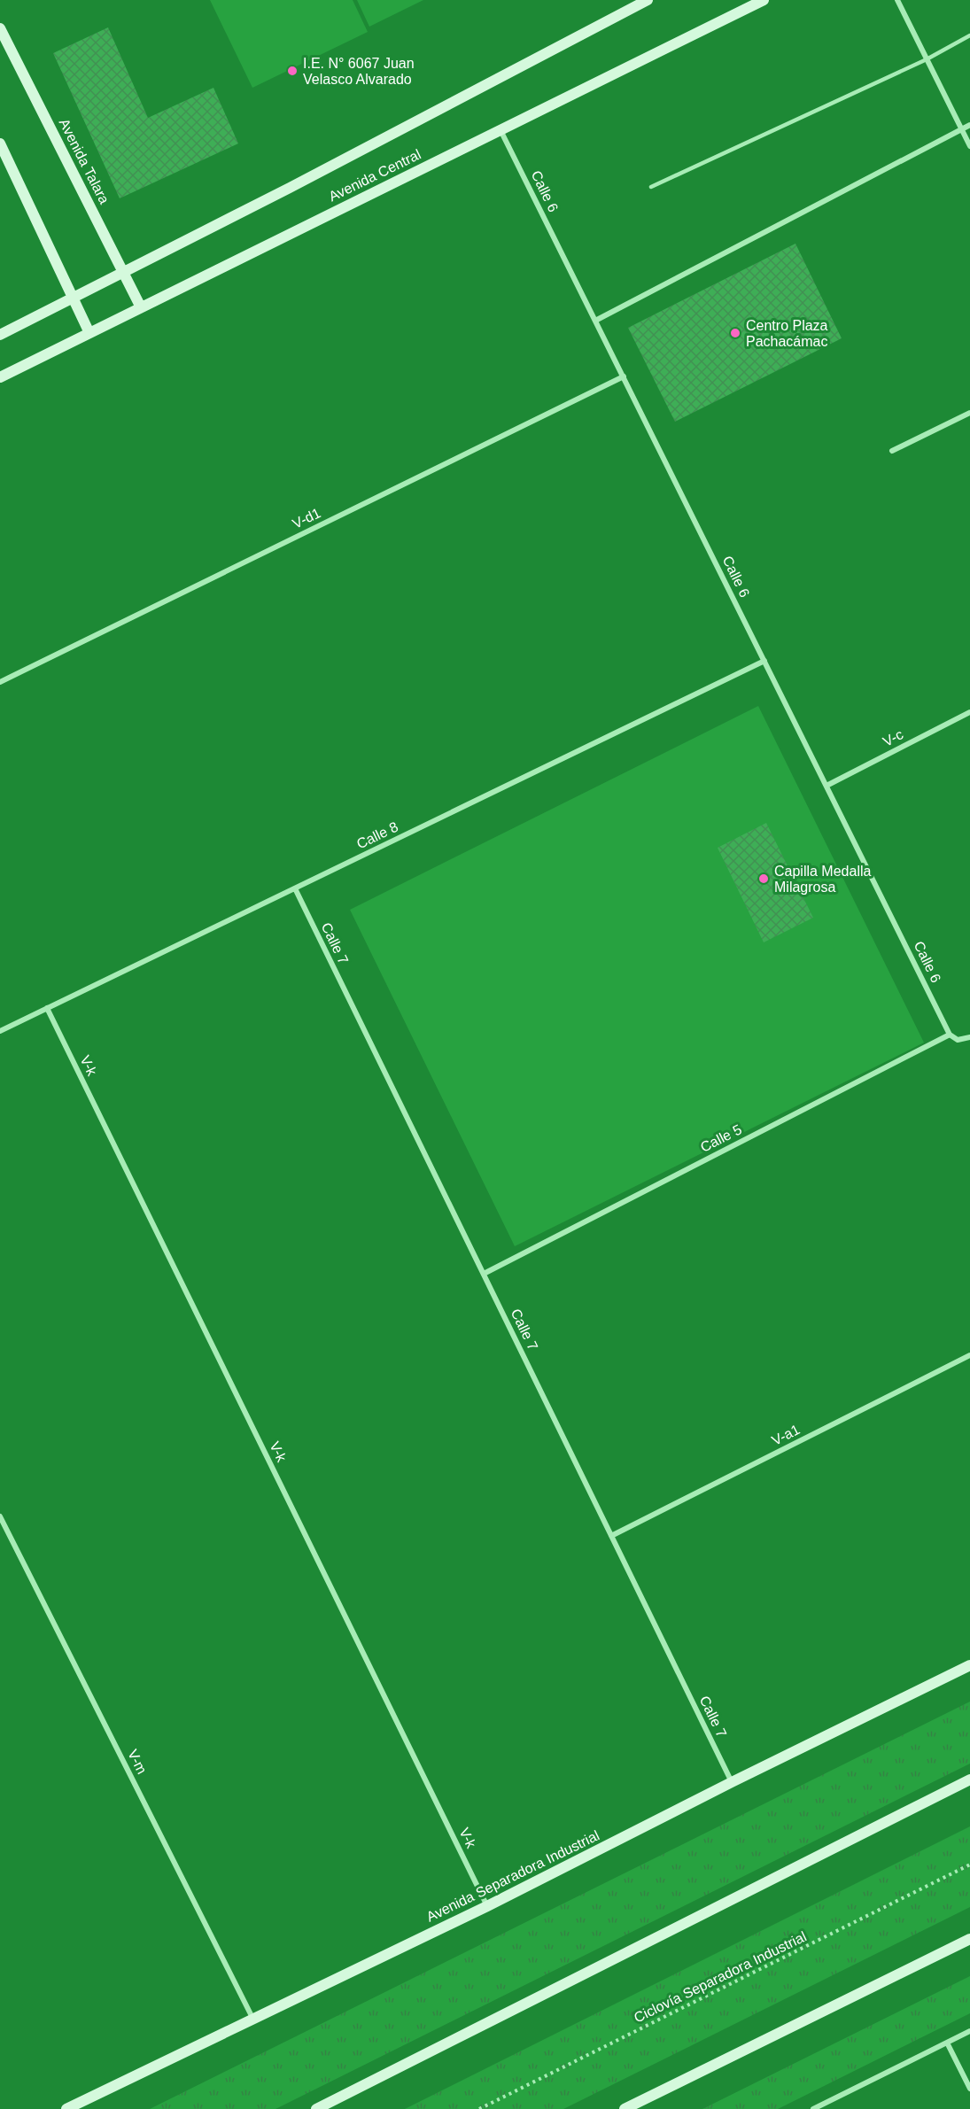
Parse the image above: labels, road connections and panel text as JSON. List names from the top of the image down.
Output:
{
  "streets": {
    "street": [
      "Avenida Talara",
      "Avenida Central",
      "Calle 6",
      "V-d1",
      "V-c",
      "Calle 8",
      "Calle 7",
      "V-k",
      "Calle 5",
      "V-a1",
      "V-m",
      "Avenida Separadora Industrial"
    ],
    "path": ["Ciclovía Separadora Industrial"]
  },
  "crossings": [
    ["Avenida Talara", "Avenida Central"],
    ["Avenida Central", "Calle 6"],
    ["Calle 6", "V-d1"],
    ["Calle 6", "V-c"],
    ["Calle 6", "Calle 8"],
    ["Calle 6", "Calle 5"],
    ["Calle 8", "Calle 7"],
    ["Calle 8", "V-k"],
    ["Calle 7", "Calle 5"],
    ["Calle 7", "V-a1"],
    ["Calle 7", "Avenida Separadora Industrial"],
    ["V-k", "Avenida Separadora Industrial"],
    ["V-m", "Avenida Separadora Industrial"]
  ],
  "places": ["I.E. N° 6067 Juan Velasco Alvarado", "Centro Plaza Pachacámac", "Capilla Medalla Milagrosa"]
}
